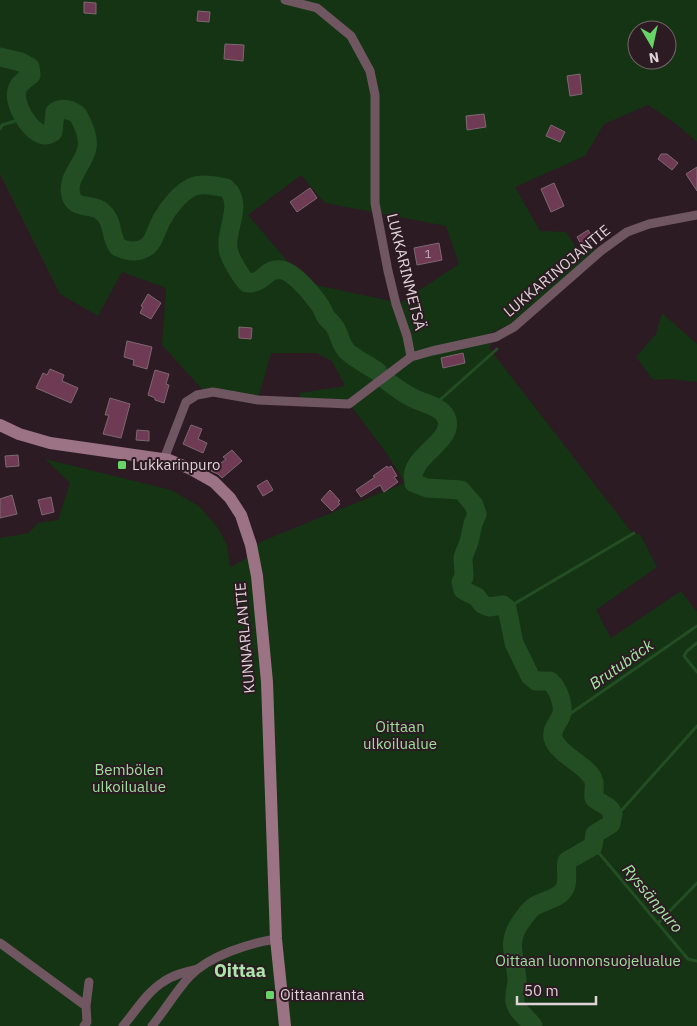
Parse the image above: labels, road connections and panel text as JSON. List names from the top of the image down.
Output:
{
  "streets": {
    "main road": ["KUNNARLANTIE"],
    "street": ["LUKKARINOJANTIE", "LUKKARINMETSÄ"]
  },
  "crossings": [
    ["LUKKARINOJANTIE", "LUKKARINMETSÄ"],
    ["LUKKARINOJANTIE", "KUNNARLANTIE"]
  ],
  "districts": ["Oittaa"],
  "water": ["Brutubäck", "Ryssänpuro"],
  "parks": ["Oittaan ulkoilualue", "Bembölen ulkoilualue", "Oittaan luonnonsuojelualue"],
  "places": {
    "transit": ["Lukkarinpuro", "Oittaanranta"]
  },
  "house_numbers": ["1"],
  "scale_bar": "50 m",
  "north": "bottom"
}
